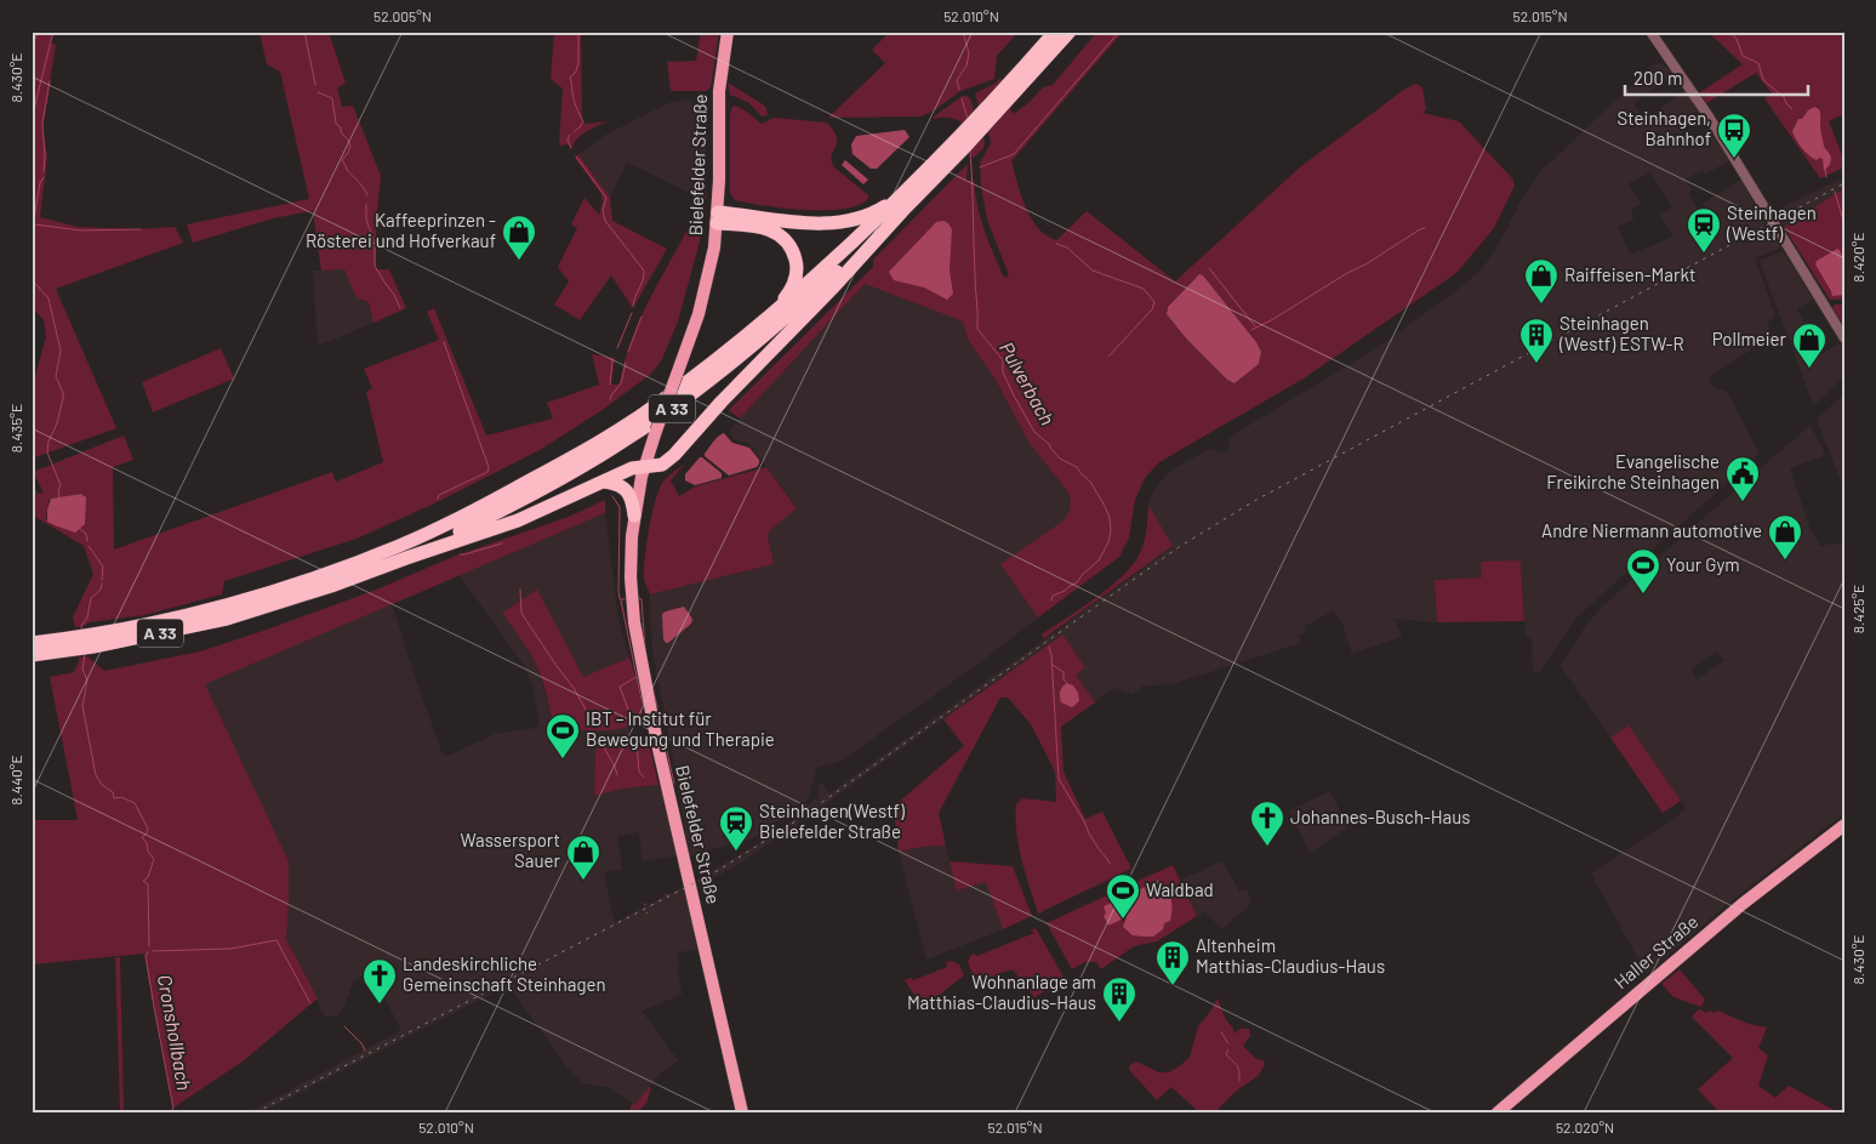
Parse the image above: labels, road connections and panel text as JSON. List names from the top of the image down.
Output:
{
  "streets": {
    "highway": ["A 33"],
    "main road": ["Bielefelder Straße", "Haller Straße"]
  },
  "water": ["Pulverbach", "Cronshollbach"],
  "places": {
    "bus stop": ["Steinhagen, Bahnhof"],
    "station": ["Steinhagen (Westf)", "Steinhagen(Westf) Bielefelder Straße"],
    "shop": [
      "Kaffeeprinzen - Rösterei und Hofverkauf",
      "Raiffeisen-Markt",
      "Pollmeier",
      "Andre Niermann automotive",
      "Wassersport Sauer"
    ],
    "building": ["Steinhagen (Westf) ESTW-R", "Altenheim Matthias-Claudius-Haus", "Wohnanlage am Matthias-Claudius-Haus"],
    "public building": ["Evangelische Freikirche Steinhagen"],
    "sports": ["Your Gym", "IBT – Institut für Bewegung und Therapie", "Waldbad"],
    "church": ["Johannes-Busch-Haus", "Landeskirchliche Gemeinschaft Steinhagen"]
  },
  "scale_bar": "200 m",
  "coordinates": [
    "52.005°N",
    "52.010°N",
    "52.015°N",
    "8.430°E",
    "8.420°E",
    "8.435°E",
    "8.425°E",
    "8.440°E",
    "52.020°N"
  ]
}
